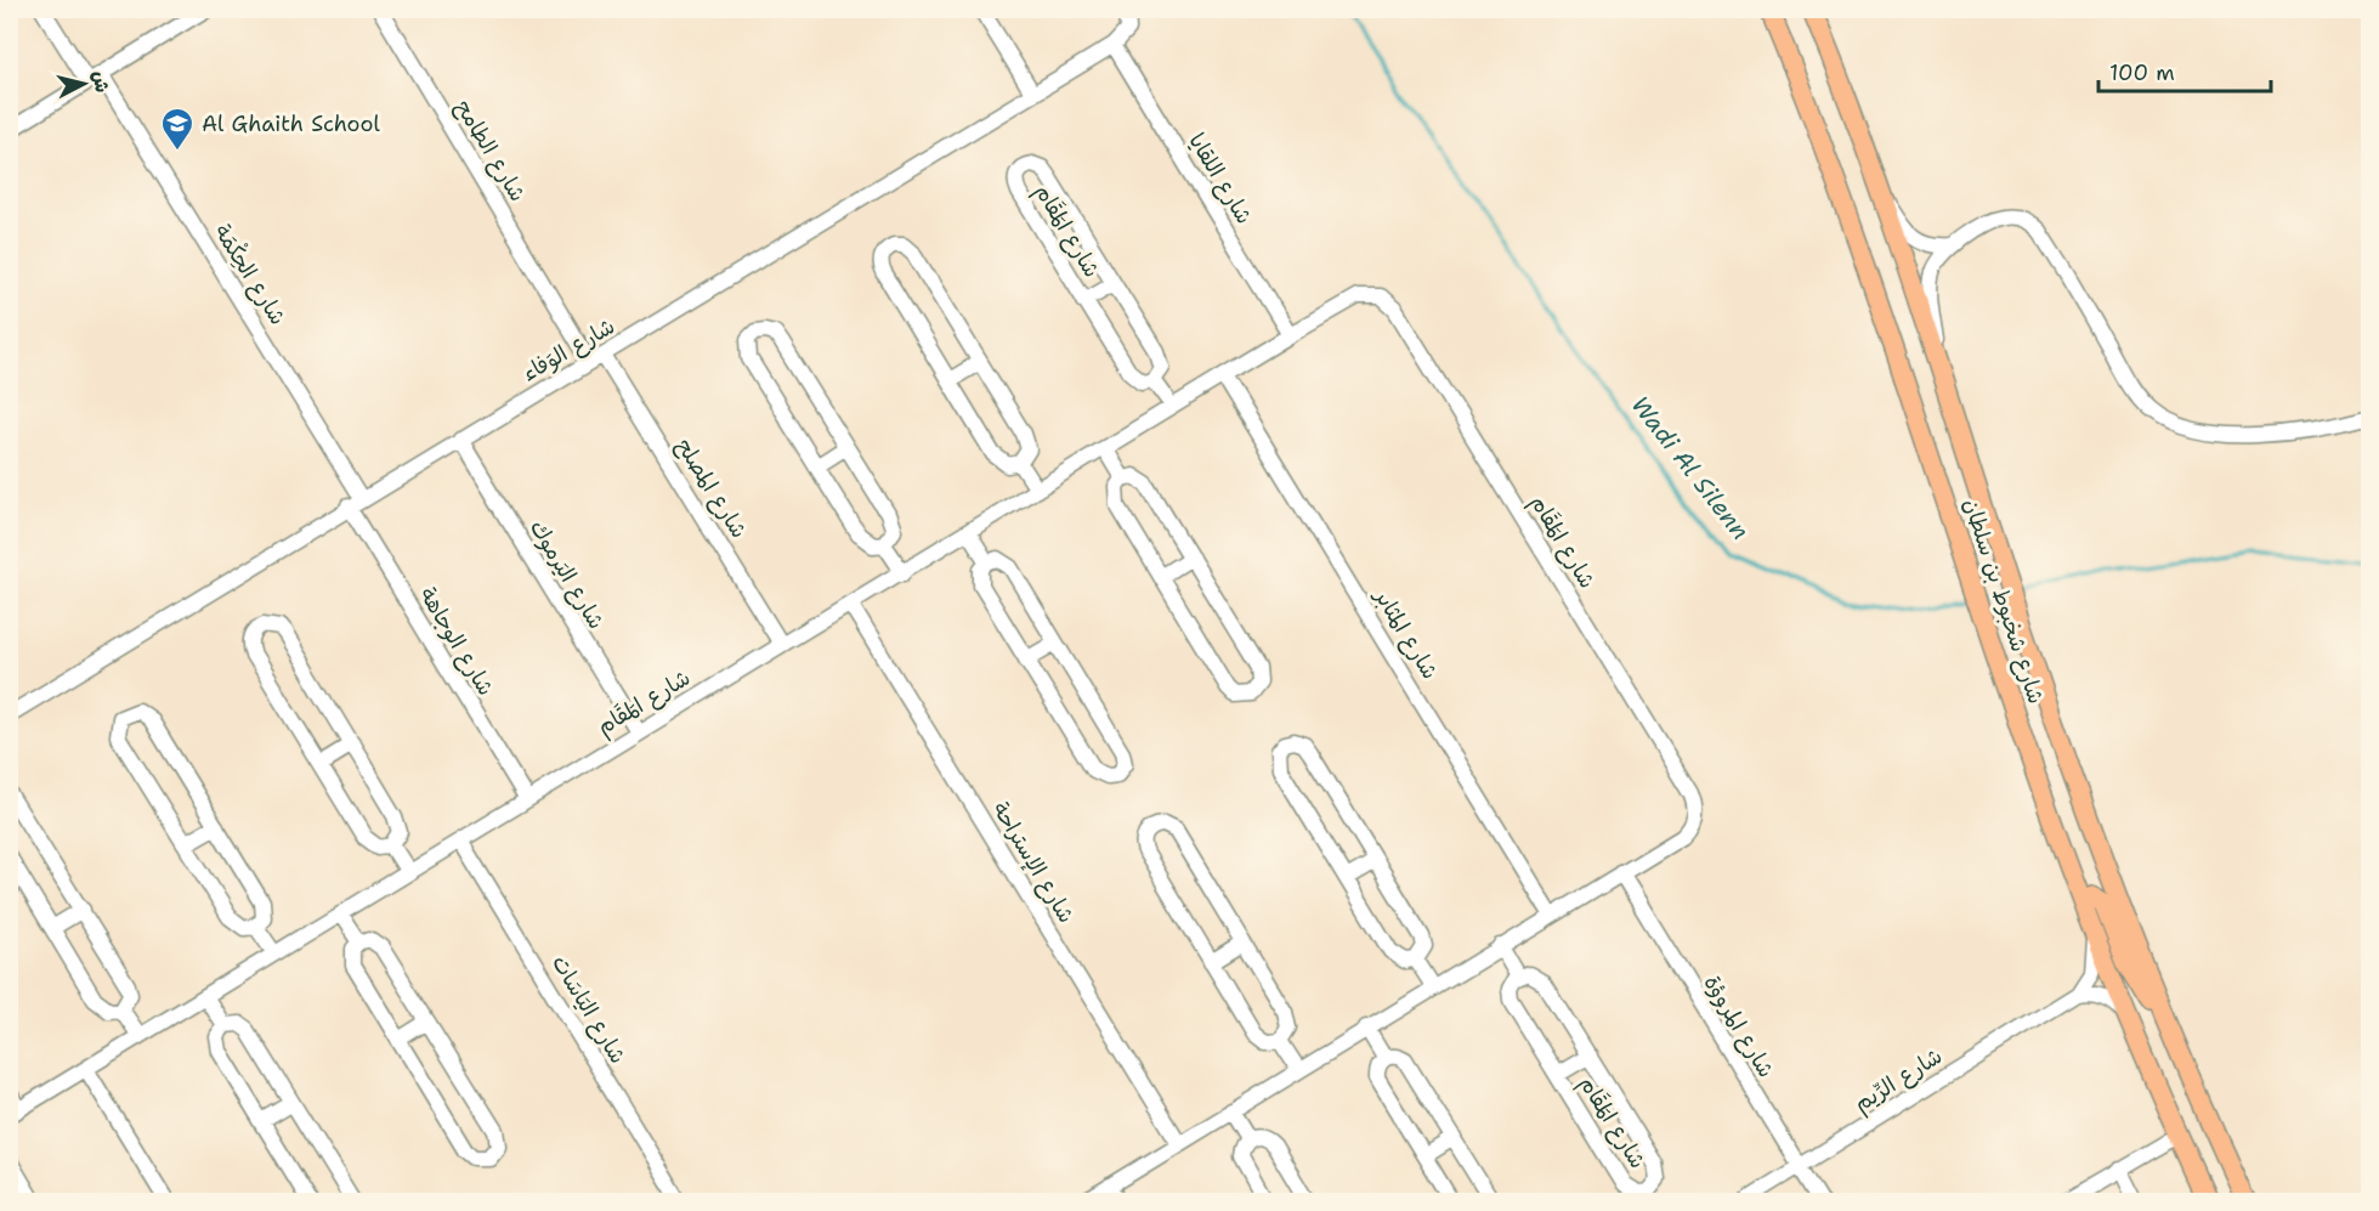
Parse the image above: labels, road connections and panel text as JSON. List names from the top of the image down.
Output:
{
  "streets": {
    "main road": ["شارع شخبوط بن سلطان"],
    "street": [
      "شارع الطامح",
      "شارع اللقايا",
      "شارع المَقَام",
      "شارع الحِكْمَة",
      "شارع الوَفاء",
      "شارع المصلح",
      "شارع اليَرموك",
      "شارع المثابر",
      "شارع الوجاهة",
      "شارع الإستراحة",
      "شارع اليَاسَات",
      "شارع المروؤة",
      "شارع الرِّيم"
    ]
  },
  "crossings": [
    ["شارع الطامح", "شارع الوَفاء"],
    ["شارع الطامح", "شارع المصلح"],
    ["شارع اللقايا", "شارع المَقَام"],
    ["شارع اللقايا", "شارع الوَفاء"],
    ["شارع المَقَام", "شارع المصلح"],
    ["شارع المَقَام", "شارع اليَرموك"],
    ["شارع المَقَام", "شارع المثابر"],
    ["شارع المَقَام", "شارع الوجاهة"],
    ["شارع المَقَام", "شارع الإستراحة"],
    ["شارع المَقَام", "شارع اليَاسَات"],
    ["شارع المَقَام", "شارع المروؤة"],
    ["شارع الحِكْمَة", "شارع الوَفاء"],
    ["شارع الحِكْمَة", "شارع الوجاهة"],
    ["شارع الوَفاء", "شارع المصلح"],
    ["شارع الوَفاء", "شارع اليَرموك"],
    ["شارع الوَفاء", "شارع الوجاهة"],
    ["شارع المروؤة", "شارع الرِّيم"]
  ],
  "water": ["Wadi Al Silenn"],
  "places": {
    "school or university": ["Al Ghaith School"]
  },
  "scale_bar": "100 m",
  "north": "right"
}
